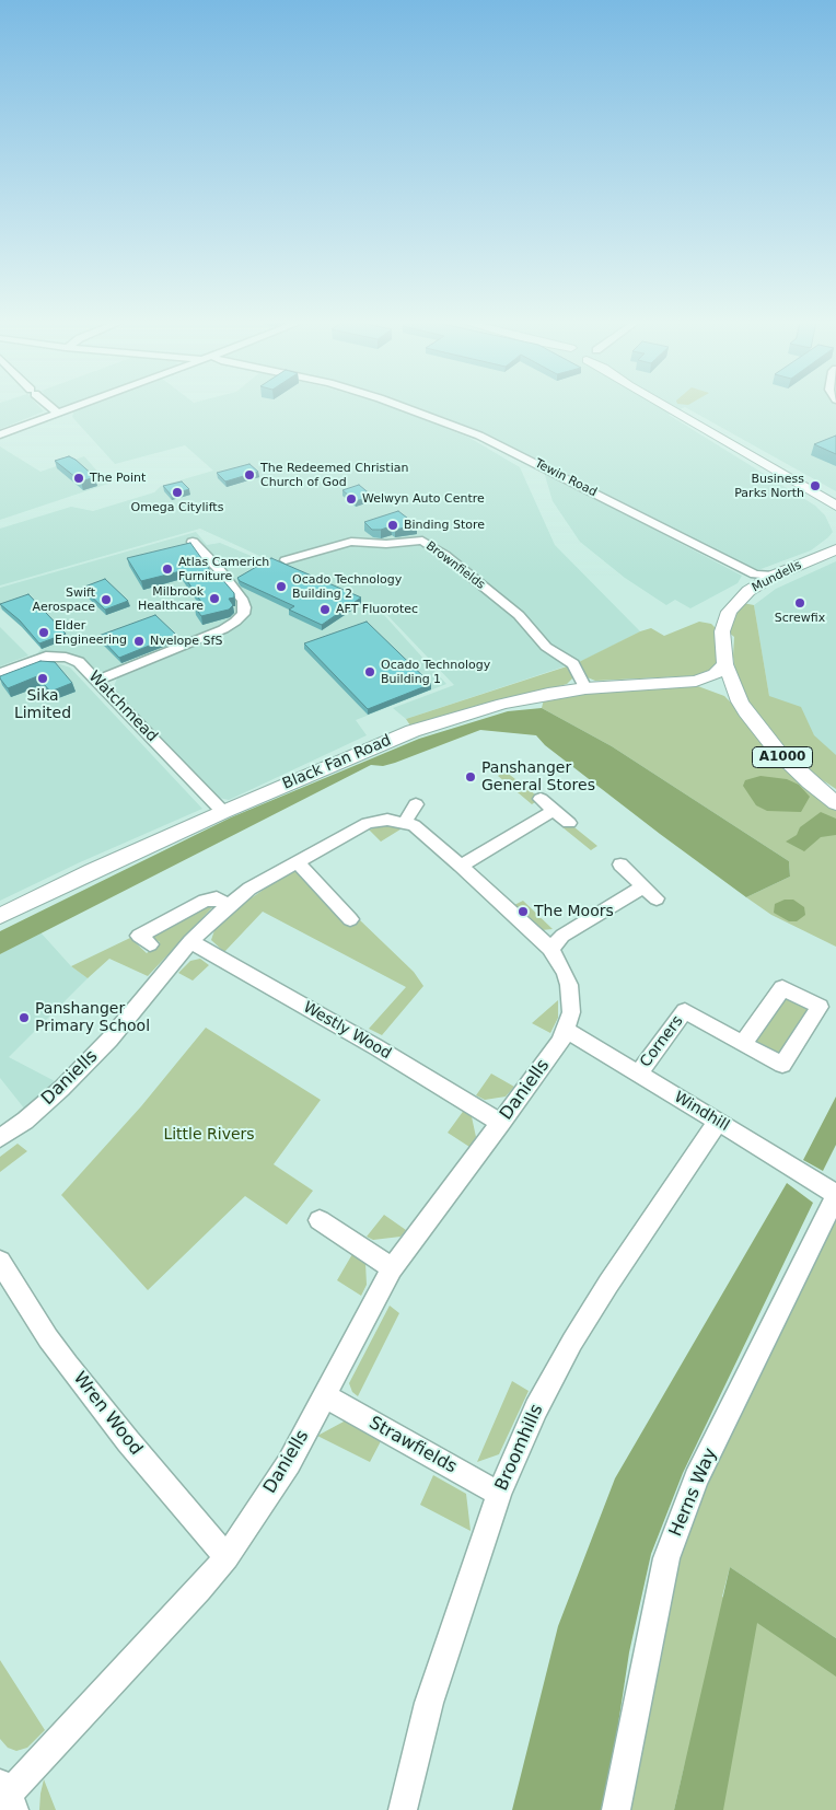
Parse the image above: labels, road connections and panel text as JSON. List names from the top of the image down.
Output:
{
  "streets": {
    "main road": ["Mundells", "A1000", "Black Fan Road"],
    "street": [
      "Tewin Road",
      "Brownfields",
      "Watchmead",
      "Westly Wood",
      "Corners",
      "Daniells",
      "Windhill",
      "Wren Wood",
      "Strawfields",
      "Broomhills",
      "Herns Way"
    ]
  },
  "crossings": [
    ["Tewin Road", "Mundells"],
    ["Brownfields", "Black Fan Road"],
    ["Mundells", "Black Fan Road"],
    ["Watchmead", "Black Fan Road"],
    ["Westly Wood", "Daniells"],
    ["Corners", "Windhill"],
    ["Daniells", "Windhill"],
    ["Daniells", "Wren Wood"],
    ["Daniells", "Strawfields"],
    ["Windhill", "Broomhills"],
    ["Windhill", "Herns Way"],
    ["Strawfields", "Broomhills"]
  ],
  "parks": ["Little Rivers"],
  "places": [
    "The Redeemed Christian Church of God",
    "The Point",
    "Business Parks North",
    "Omega Citylifts",
    "Welwyn Auto Centre",
    "Binding Store",
    "Atlas Camerich Furniture",
    "Ocado Technology Building 2",
    "Milbrook Healthcare",
    "Swift Aerospace",
    "Screwfix",
    "AFT Fluorotec",
    "Elder Engineering",
    "Nvelope SfS",
    "Ocado Technology Building 1",
    "Sika Limited",
    "Panshanger General Stores",
    "The Moors",
    "Panshanger Primary School"
  ]
}
